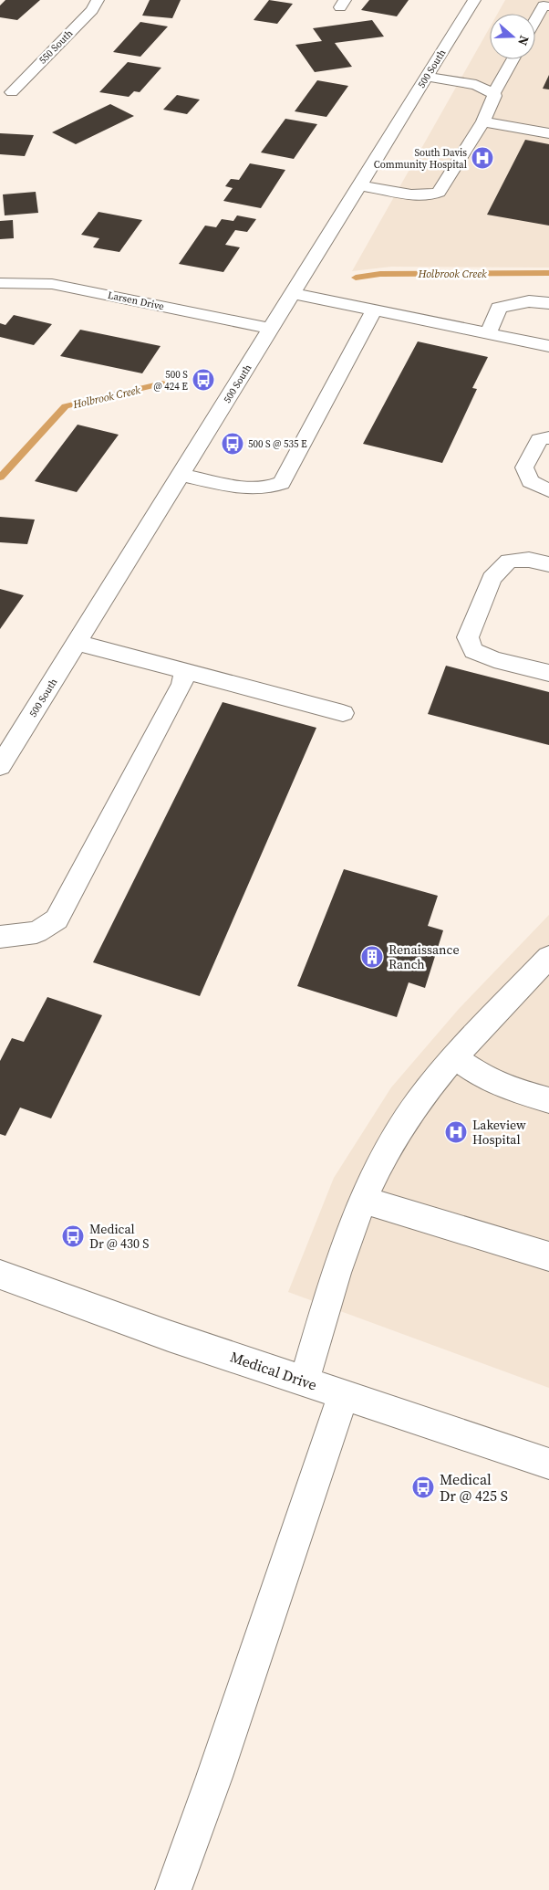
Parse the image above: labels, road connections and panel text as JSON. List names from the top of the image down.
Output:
{
  "streets": {
    "street": [
      "550 South",
      "500 South",
      "Larsen Drive",
      "Medical Drive"
    ]
  },
  "crossings": [
    ["500 South", "Larsen Drive"]
  ],
  "water": ["Holbrook Creek"],
  "places": {
    "hospital": ["South Davis Community Hospital", "Lakeview Hospital"],
    "bus stop": [
      "500 S @ 424 E",
      "500 S @ 535 E",
      "Medical Dr @ 430 S",
      "Medical Dr @ 425 S"
    ],
    "building": ["Renaissance Ranch"]
  },
  "north": "right"
}
